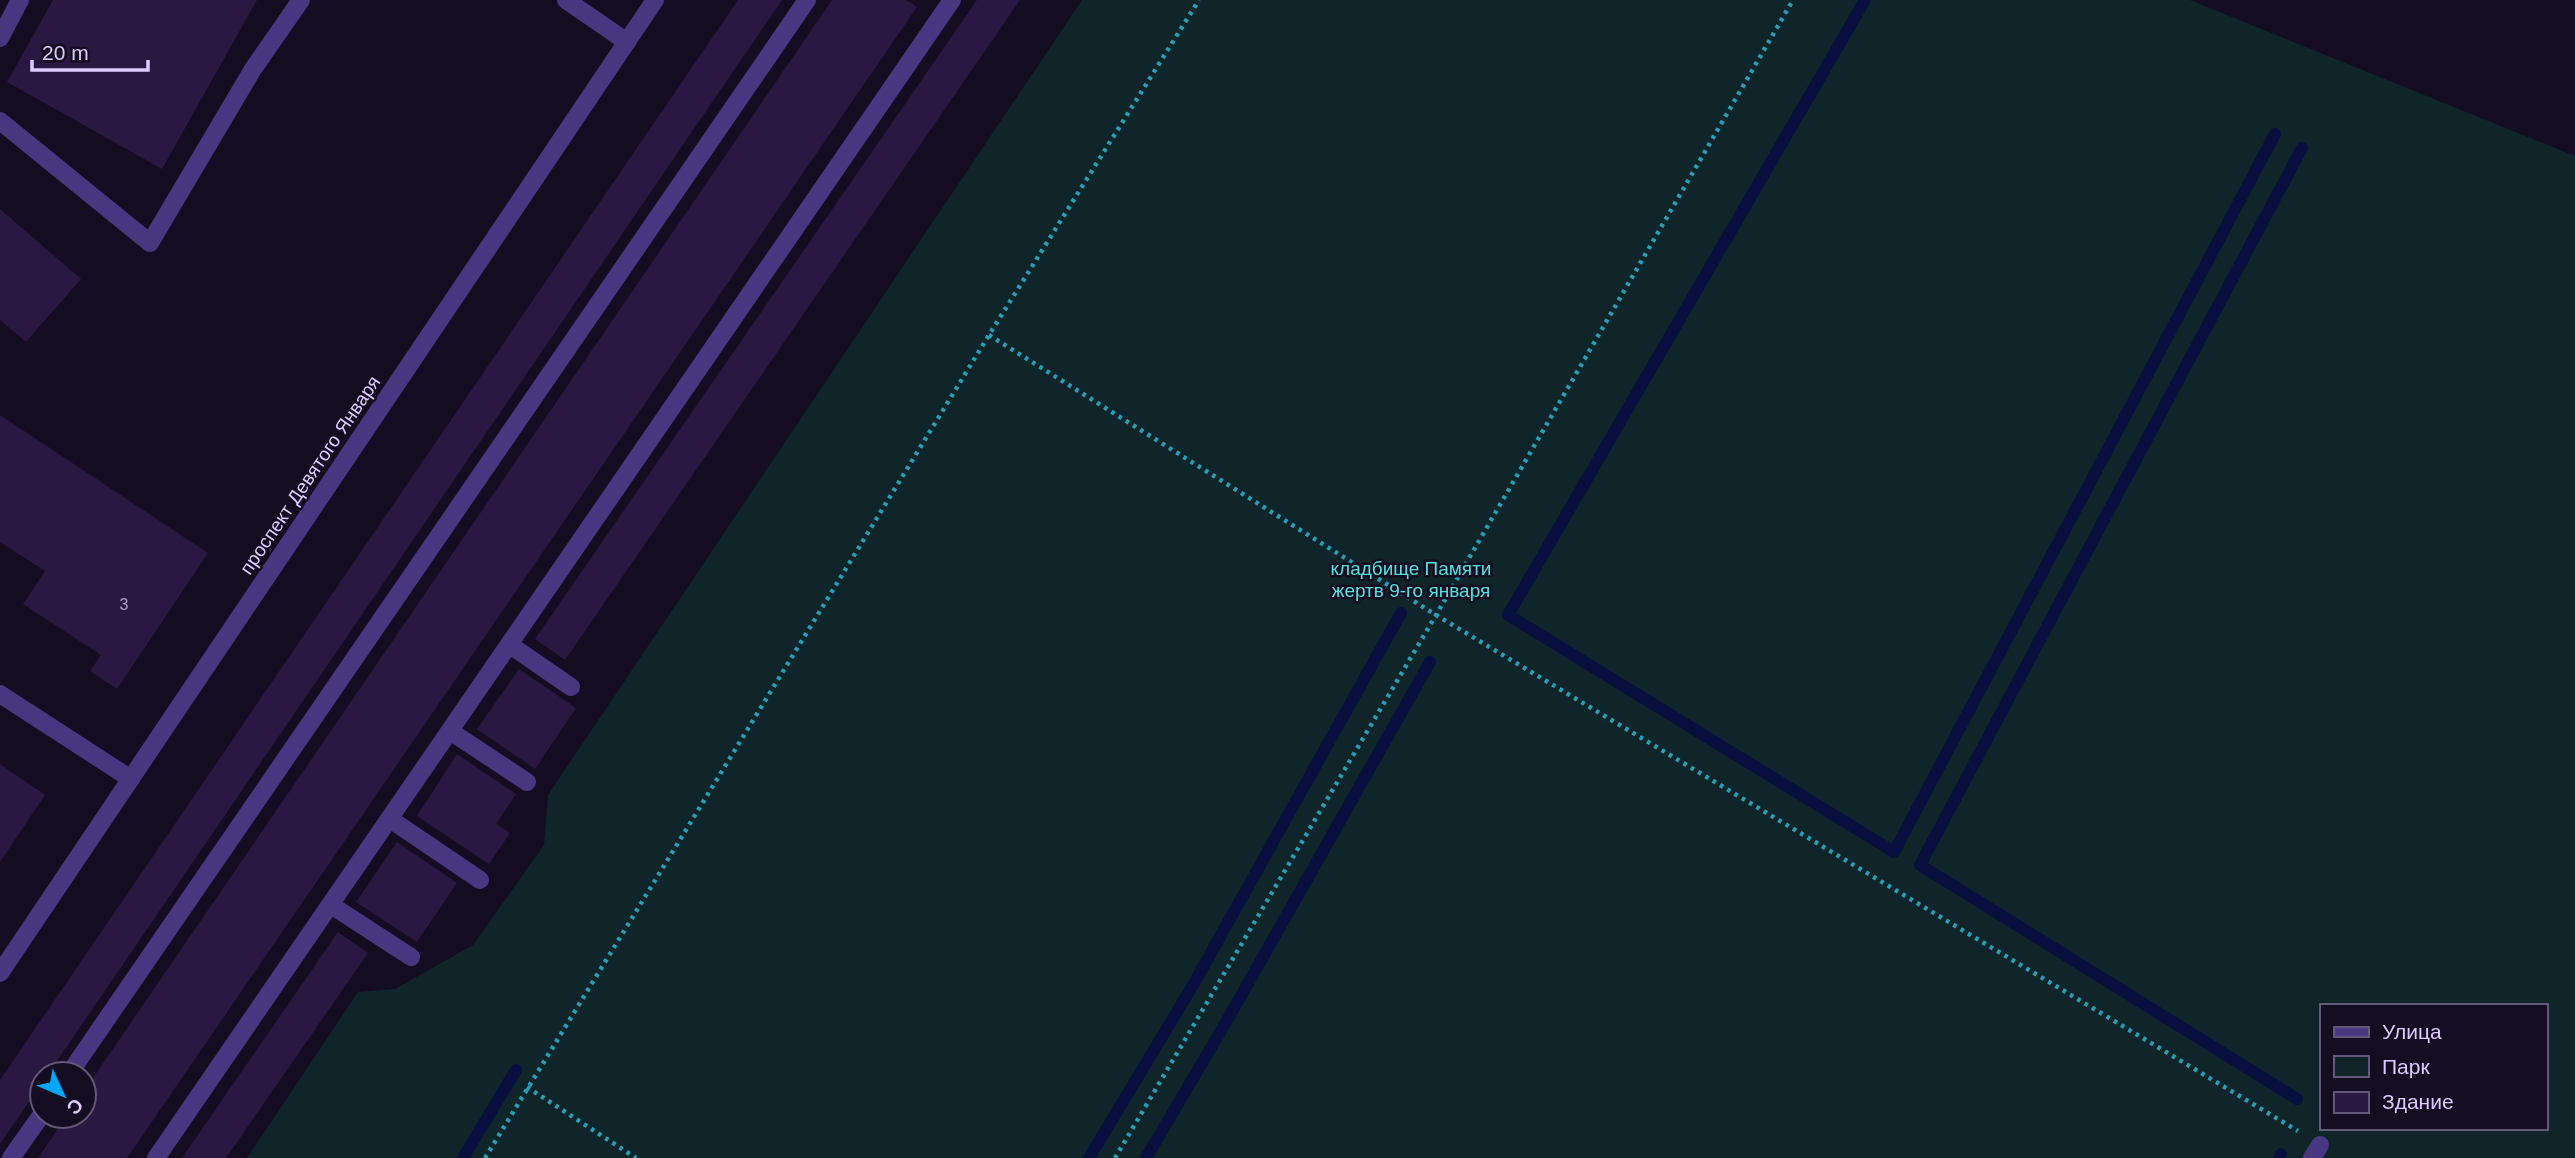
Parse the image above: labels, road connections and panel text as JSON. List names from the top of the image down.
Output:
{
  "streets": {
    "street": ["проспект Девятого Января"]
  },
  "parks": ["кладбище Памяти жертв 9-го января"],
  "house_numbers": ["3"],
  "legend": ["Улица", "Парк", "Здание"],
  "scale_bar": "20 m",
  "north": "bottom right"
}
